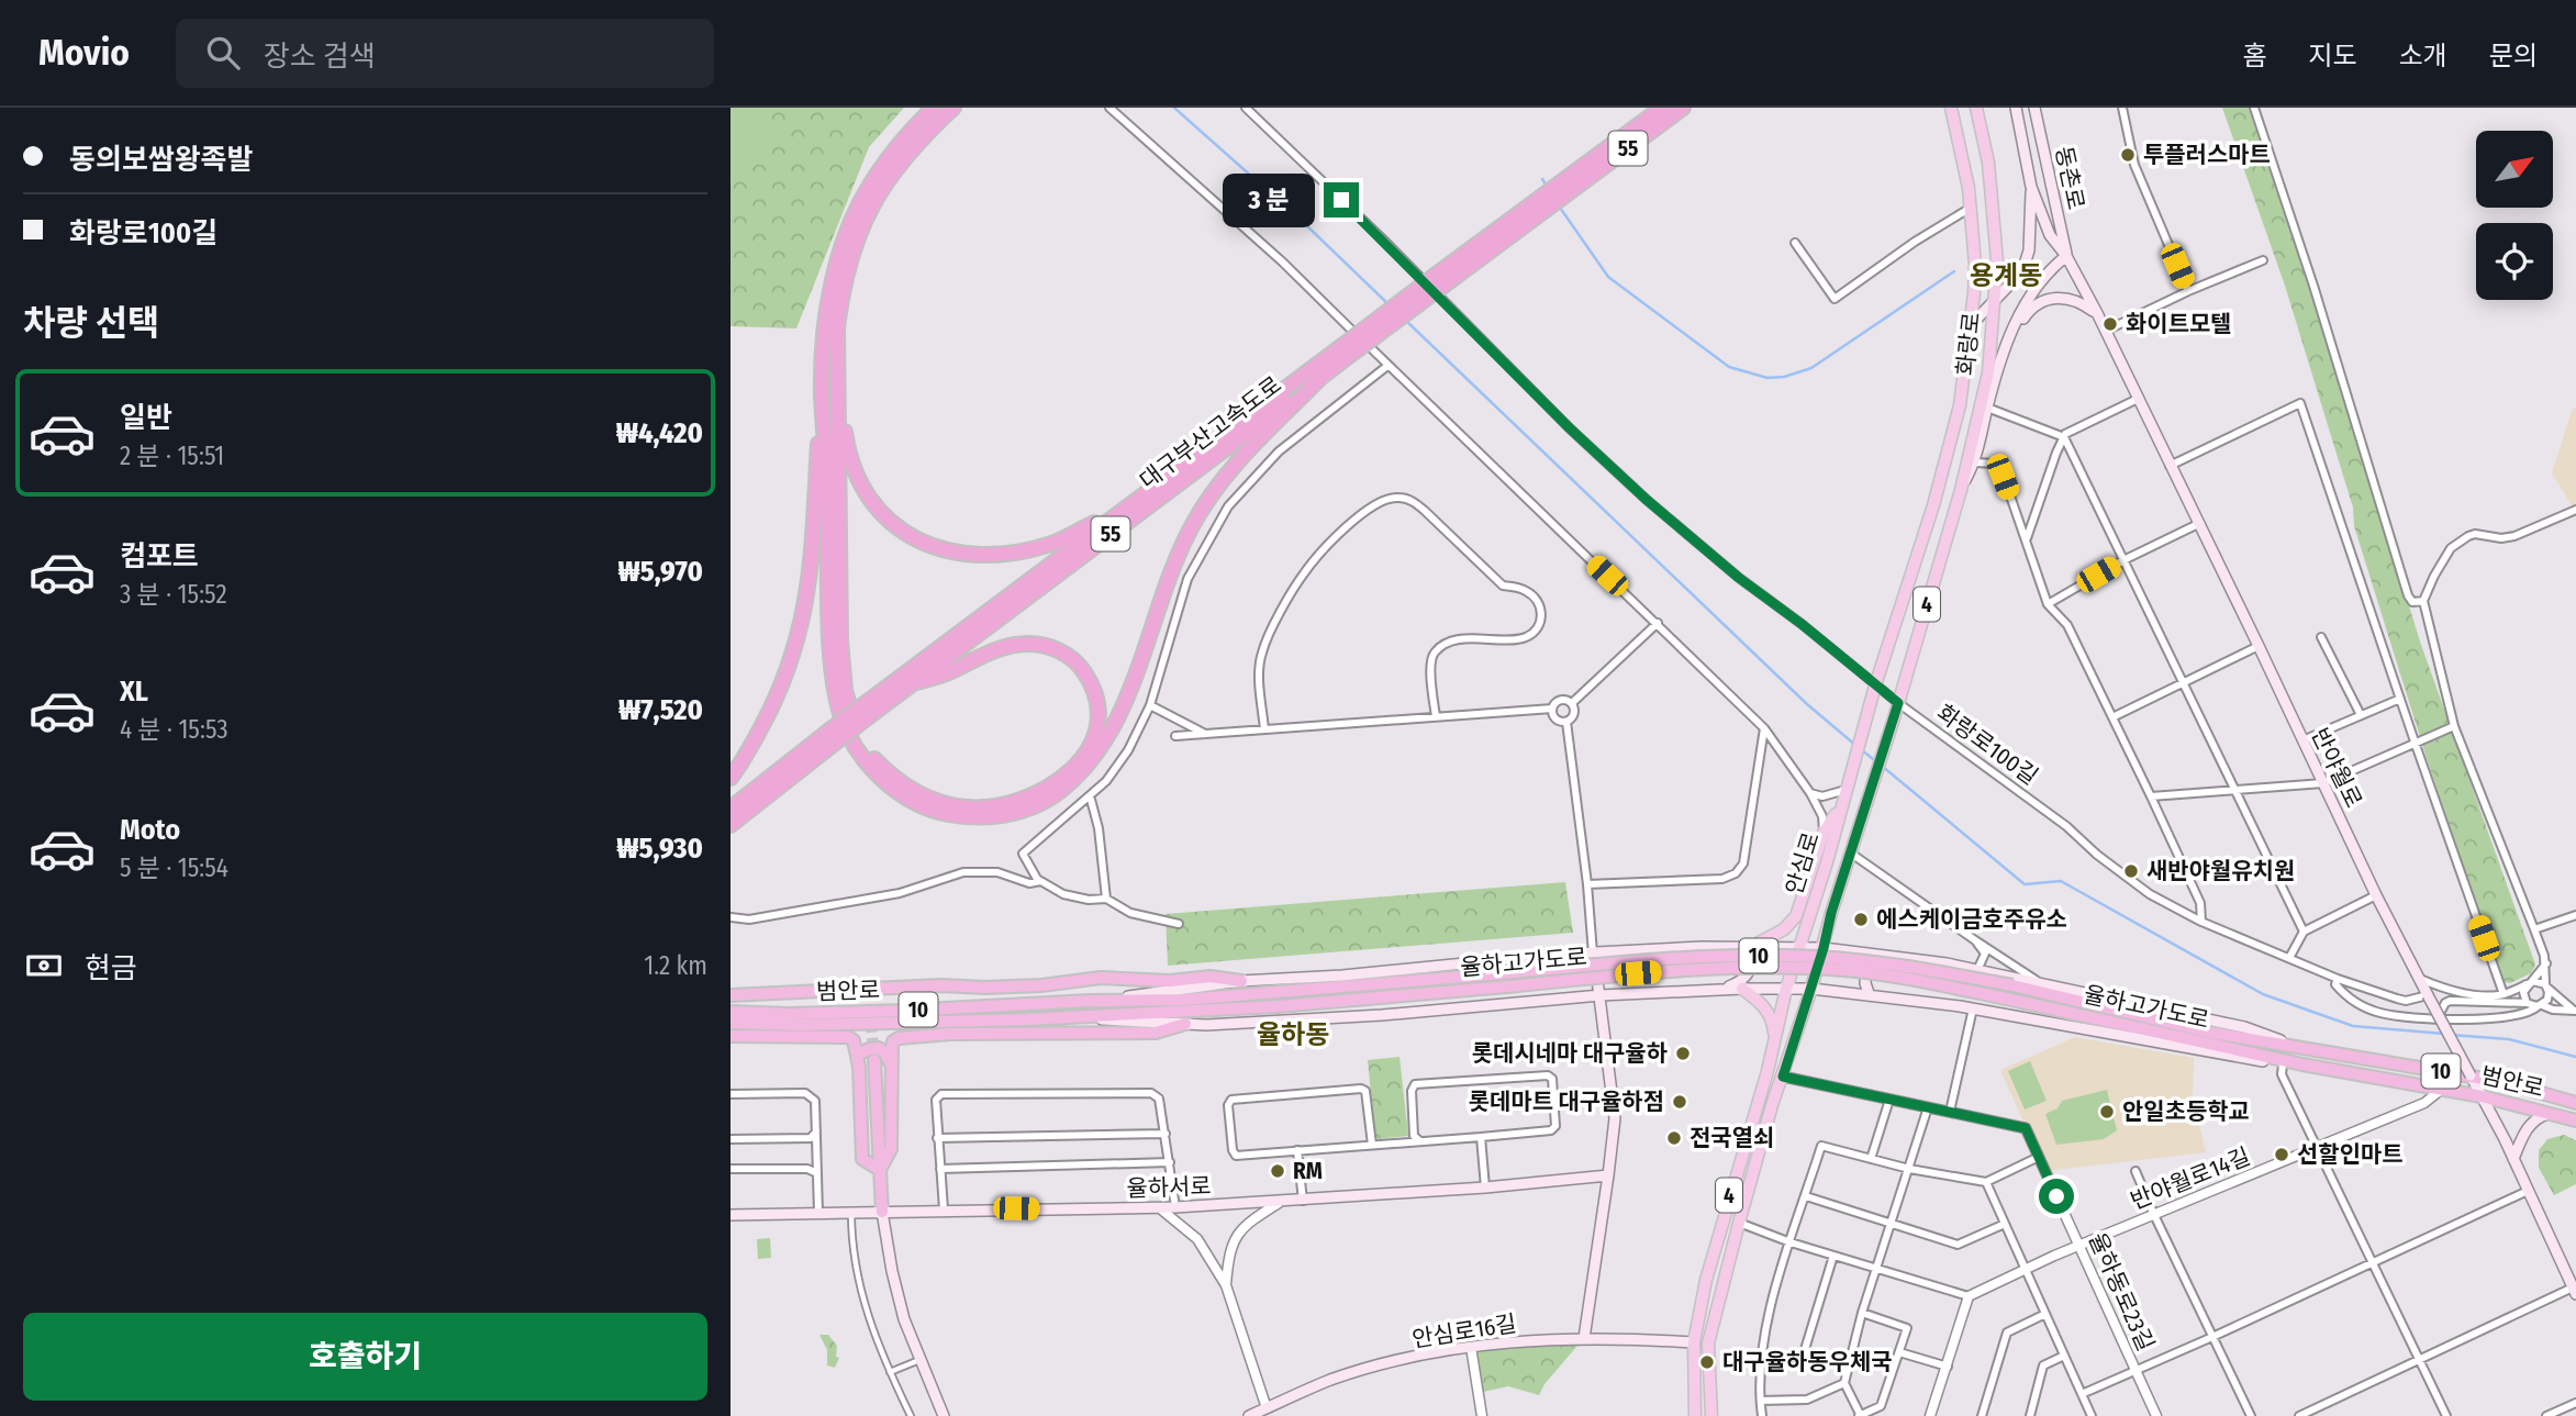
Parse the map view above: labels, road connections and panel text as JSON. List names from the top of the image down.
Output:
{
  "streets": {
    "highway": [
      "55",
      "대구부산고속도로",
      "10",
      "율하고가도로",
      "범안로"
    ],
    "main road": [
      "동촌로",
      "화랑로",
      "4",
      "반야월로",
      "안심로",
      "율하서로",
      "안심로16길"
    ],
    "street": ["화랑로100길", "반야월로14길", "율하동로23길"]
  },
  "crossings": [
    ["동촌로", "반야월로"],
    ["화랑로", "안심로"],
    ["화랑로100길", "반야월로"],
    ["화랑로100길", "안심로"],
    ["반야월로", "범안로"],
    ["안심로", "율하동로23길"],
    ["안심로", "안심로16길"],
    ["율하고가도로", "범안로"],
    ["범안로", "반야월로14길"],
    ["반야월로14길", "율하동로23길"]
  ],
  "districts": ["용계동", "율하동"],
  "places": [
    "투플러스마트",
    "화이트모텔",
    "새반야월유치원",
    "에스케이금호주유소",
    "롯데시네마 대구율하",
    "롯데마트 대구율하점",
    "안일초등학교",
    "전국열쇠",
    "선할인마트",
    "RM",
    "대구율하동우체국"
  ],
  "north": "top right",
  "page": {
    "header": "Movio",
    "search": "장소 검색",
    "nav": [
      "홈",
      "지도",
      "소개",
      "문의"
    ],
    "banner": ["동의보쌈왕족발", "화랑로100길"],
    "bubble": "3 분",
    "heading": "차량 선택",
    "list": [
      {
        "name": "일반",
        "note": "2 분 · 15:51",
        "value": "₩4,420"
      },
      {
        "name": "컴포트",
        "note": "3 분 · 15:52",
        "value": "₩5,970"
      },
      {
        "name": "XL",
        "note": "4 분 · 15:53",
        "value": "₩7,520"
      },
      {
        "name": "Moto",
        "note": "5 분 · 15:54",
        "value": "₩5,930"
      }
    ],
    "pay": ["현금", "1.2 km"],
    "buttons": "호출하기"
  }
}
